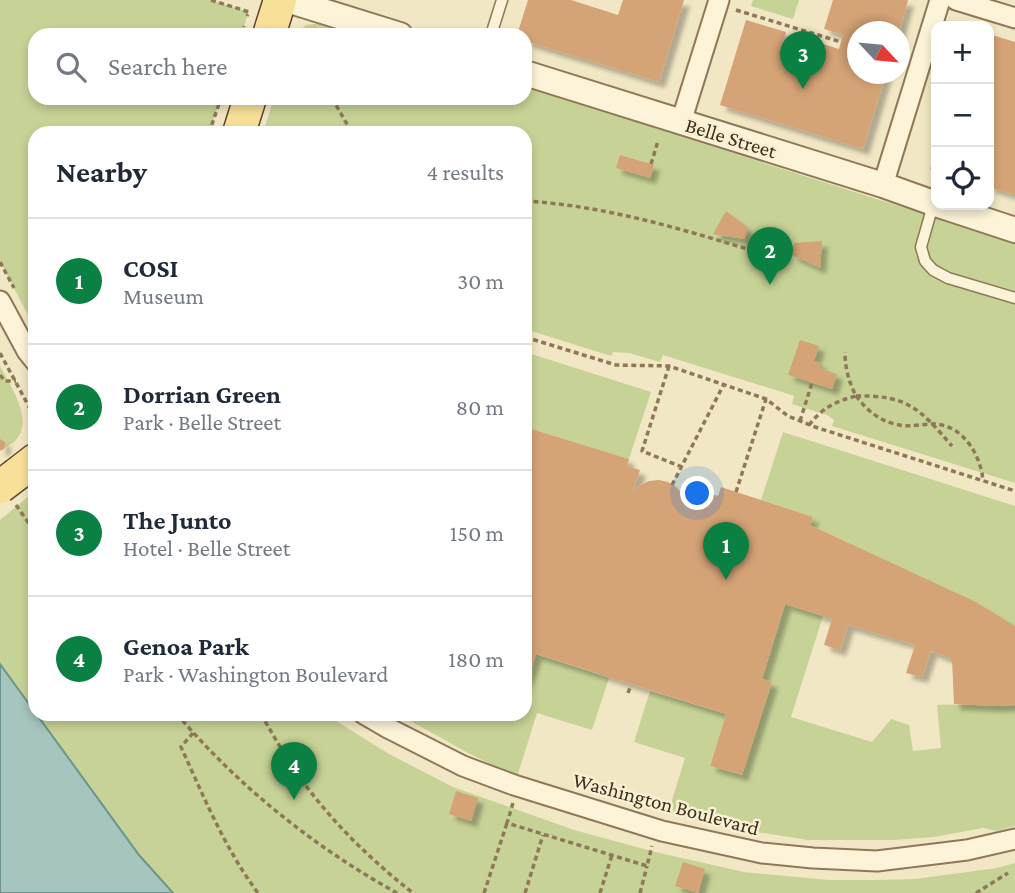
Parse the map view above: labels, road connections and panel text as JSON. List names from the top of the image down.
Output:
{
  "streets": {
    "street": ["Belle Street", "Washington Boulevard"]
  },
  "north": "bottom right",
  "page": {
    "map_buttons": ["+", "−"],
    "search": "Search here",
    "pins": [
      "3",
      "2",
      "1",
      "4"
    ],
    "heading": ["Nearby", "4 results"],
    "list": [
      {
        "mark": "1",
        "name": "COSI",
        "note": "Museum",
        "value": "30 m"
      },
      {
        "mark": "2",
        "name": "Dorrian Green",
        "note": "Park · Belle Street",
        "value": "80 m"
      },
      {
        "mark": "3",
        "name": "The Junto",
        "note": "Hotel · Belle Street",
        "value": "150 m"
      },
      {
        "mark": "4",
        "name": "Genoa Park",
        "note": "Park · Washington Boulevard",
        "value": "180 m"
      }
    ]
  }
}
